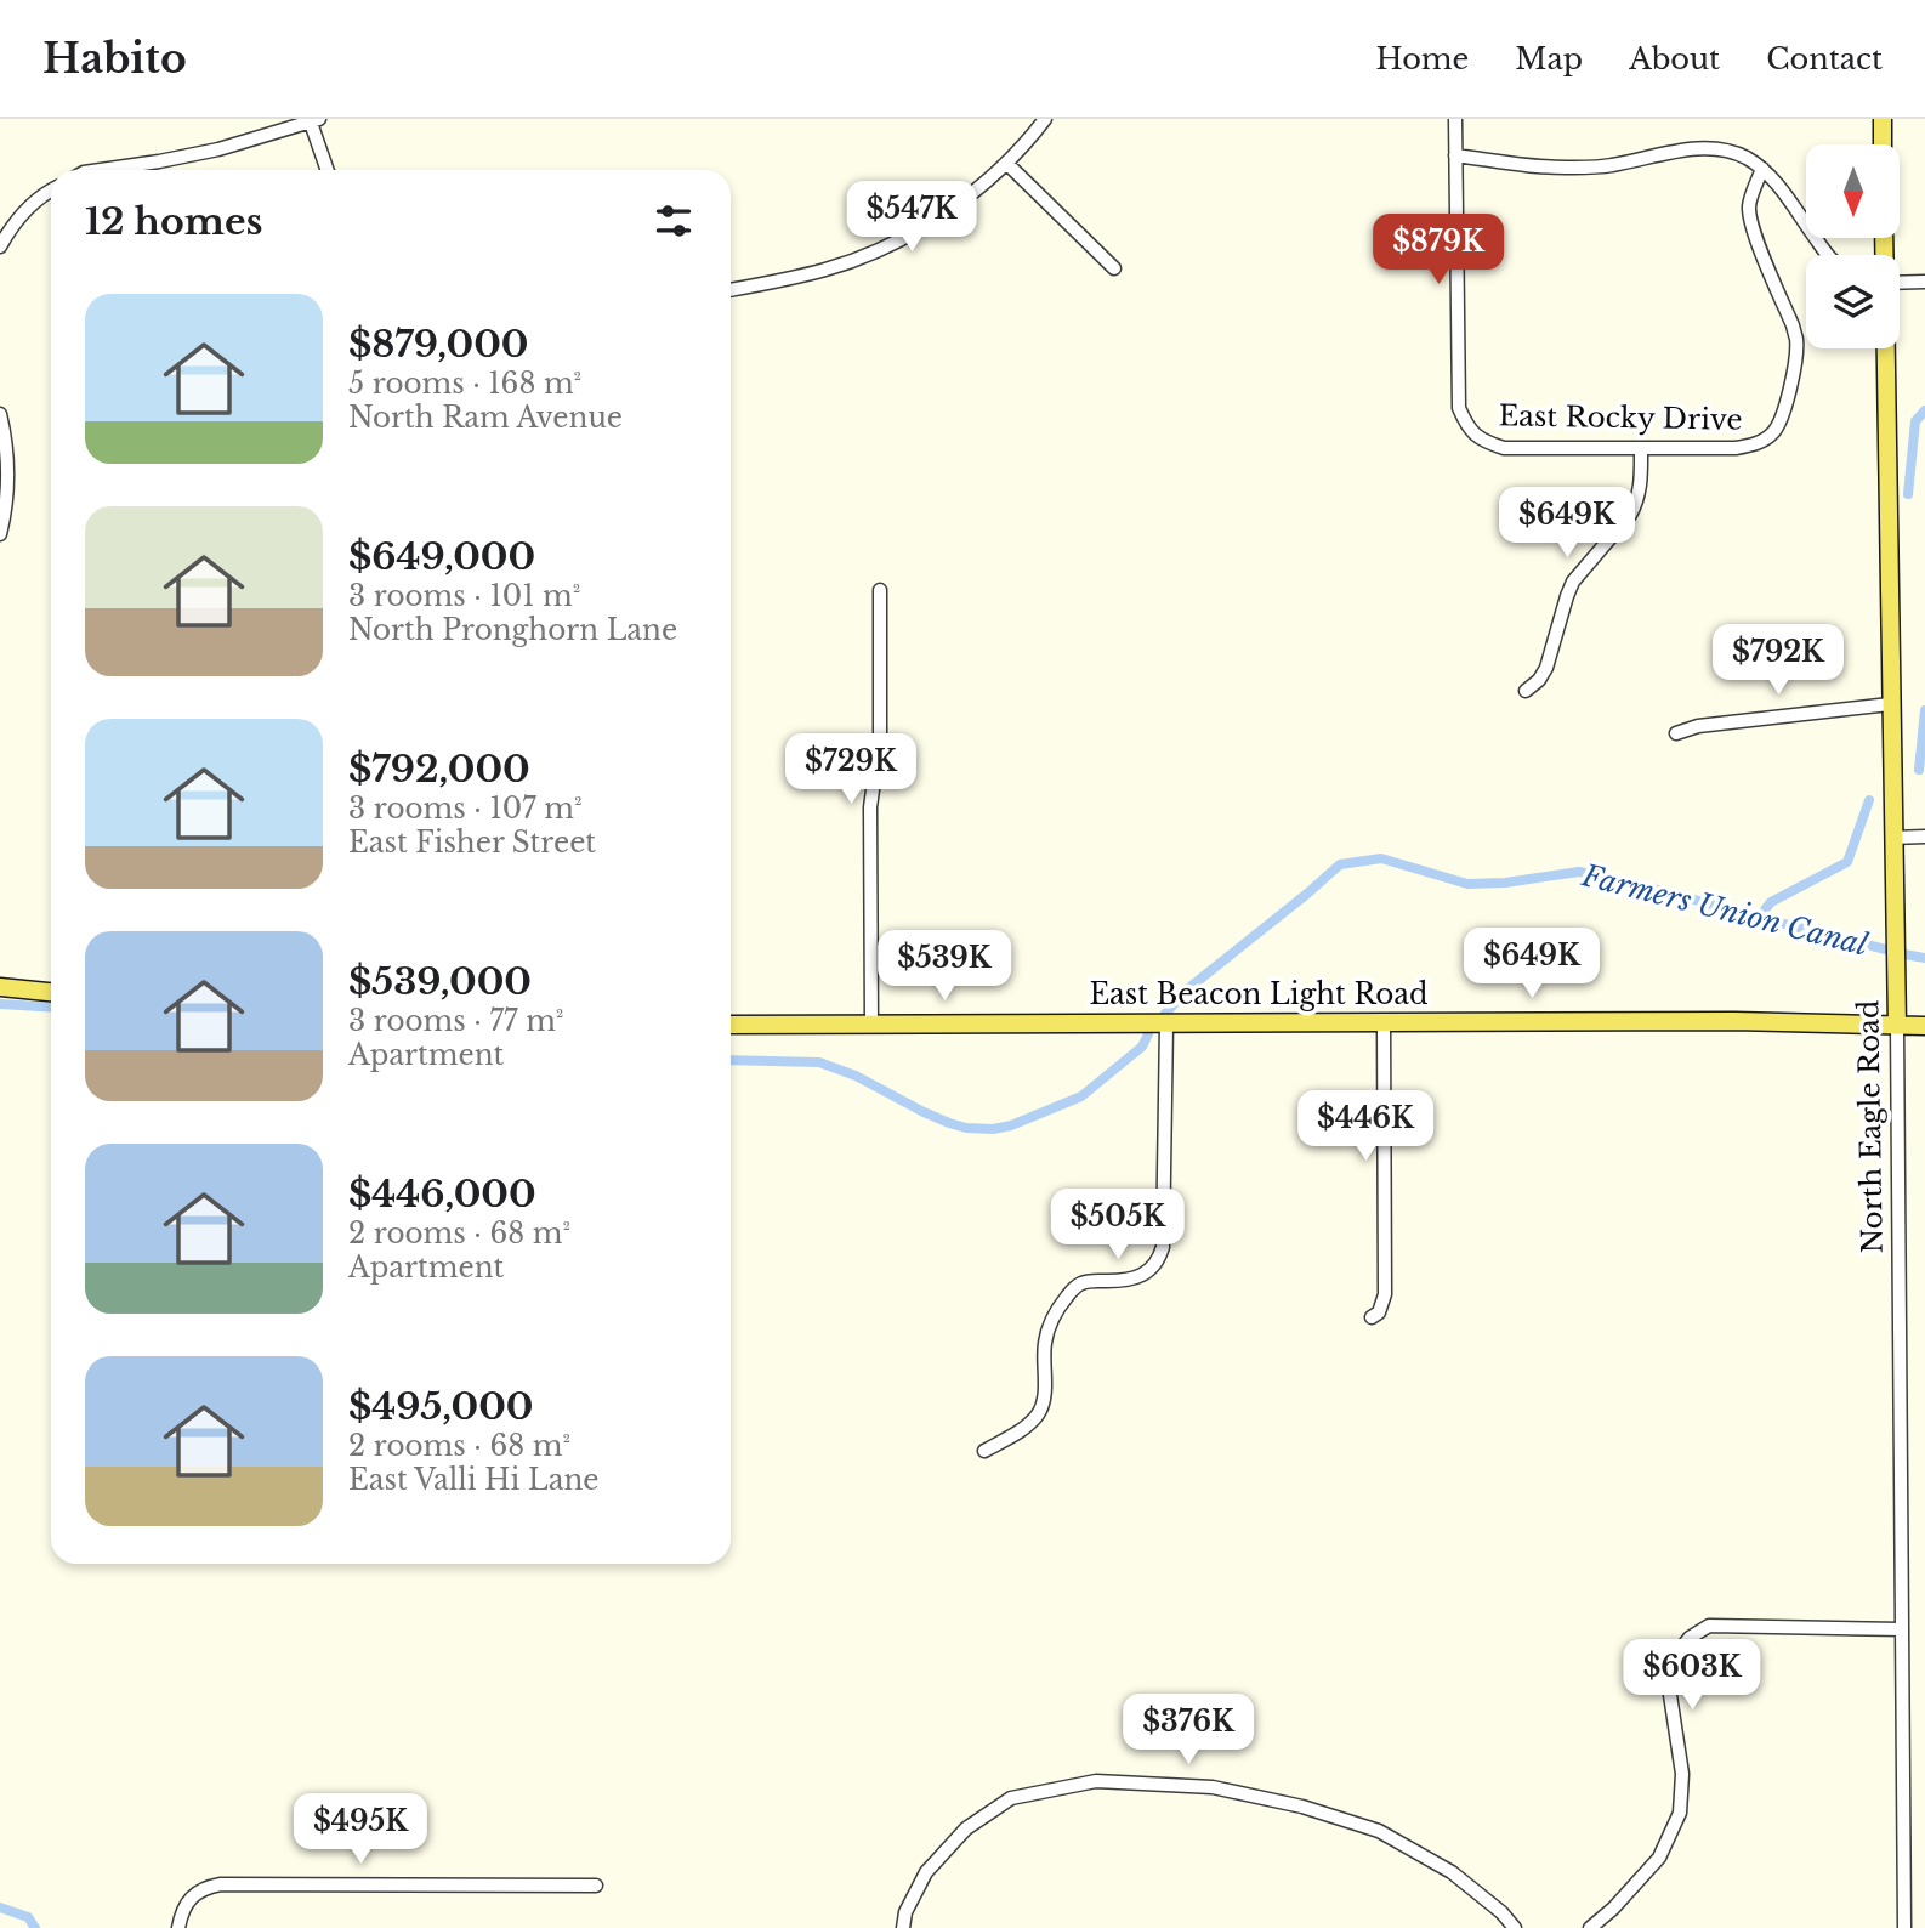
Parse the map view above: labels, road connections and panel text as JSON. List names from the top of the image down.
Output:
{
  "streets": {
    "main road": ["East Beacon Light Road", "North Eagle Road"],
    "street": ["East Rocky Drive"]
  },
  "crossings": [
    ["East Beacon Light Road", "North Eagle Road"]
  ],
  "water": ["Farmers Union Canal"],
  "north": "bottom",
  "page": {
    "header": "Habito",
    "nav": [
      "Home",
      "Map",
      "About",
      "Contact"
    ],
    "heading": "12 homes",
    "price": [
      "$547K",
      "$879K",
      "$649K",
      "$792K",
      "$729K",
      "$649K",
      "$539K",
      "$446K",
      "$505K",
      "$603K",
      "$376K",
      "$495K"
    ],
    "list": [
      {
        "name": "$879,000",
        "note": "5 rooms · 168 m² · North Ram Avenue"
      },
      {
        "name": "$649,000",
        "note": "3 rooms · 101 m² · North Pronghorn Lane"
      },
      {
        "name": "$792,000",
        "note": "3 rooms · 107 m² · East Fisher Street"
      },
      {
        "name": "$539,000",
        "note": "3 rooms · 77 m² · Apartment"
      },
      {
        "name": "$446,000",
        "note": "2 rooms · 68 m² · Apartment"
      },
      {
        "name": "$495,000",
        "note": "2 rooms · 68 m² · East Valli Hi Lane"
      }
    ]
  }
}
